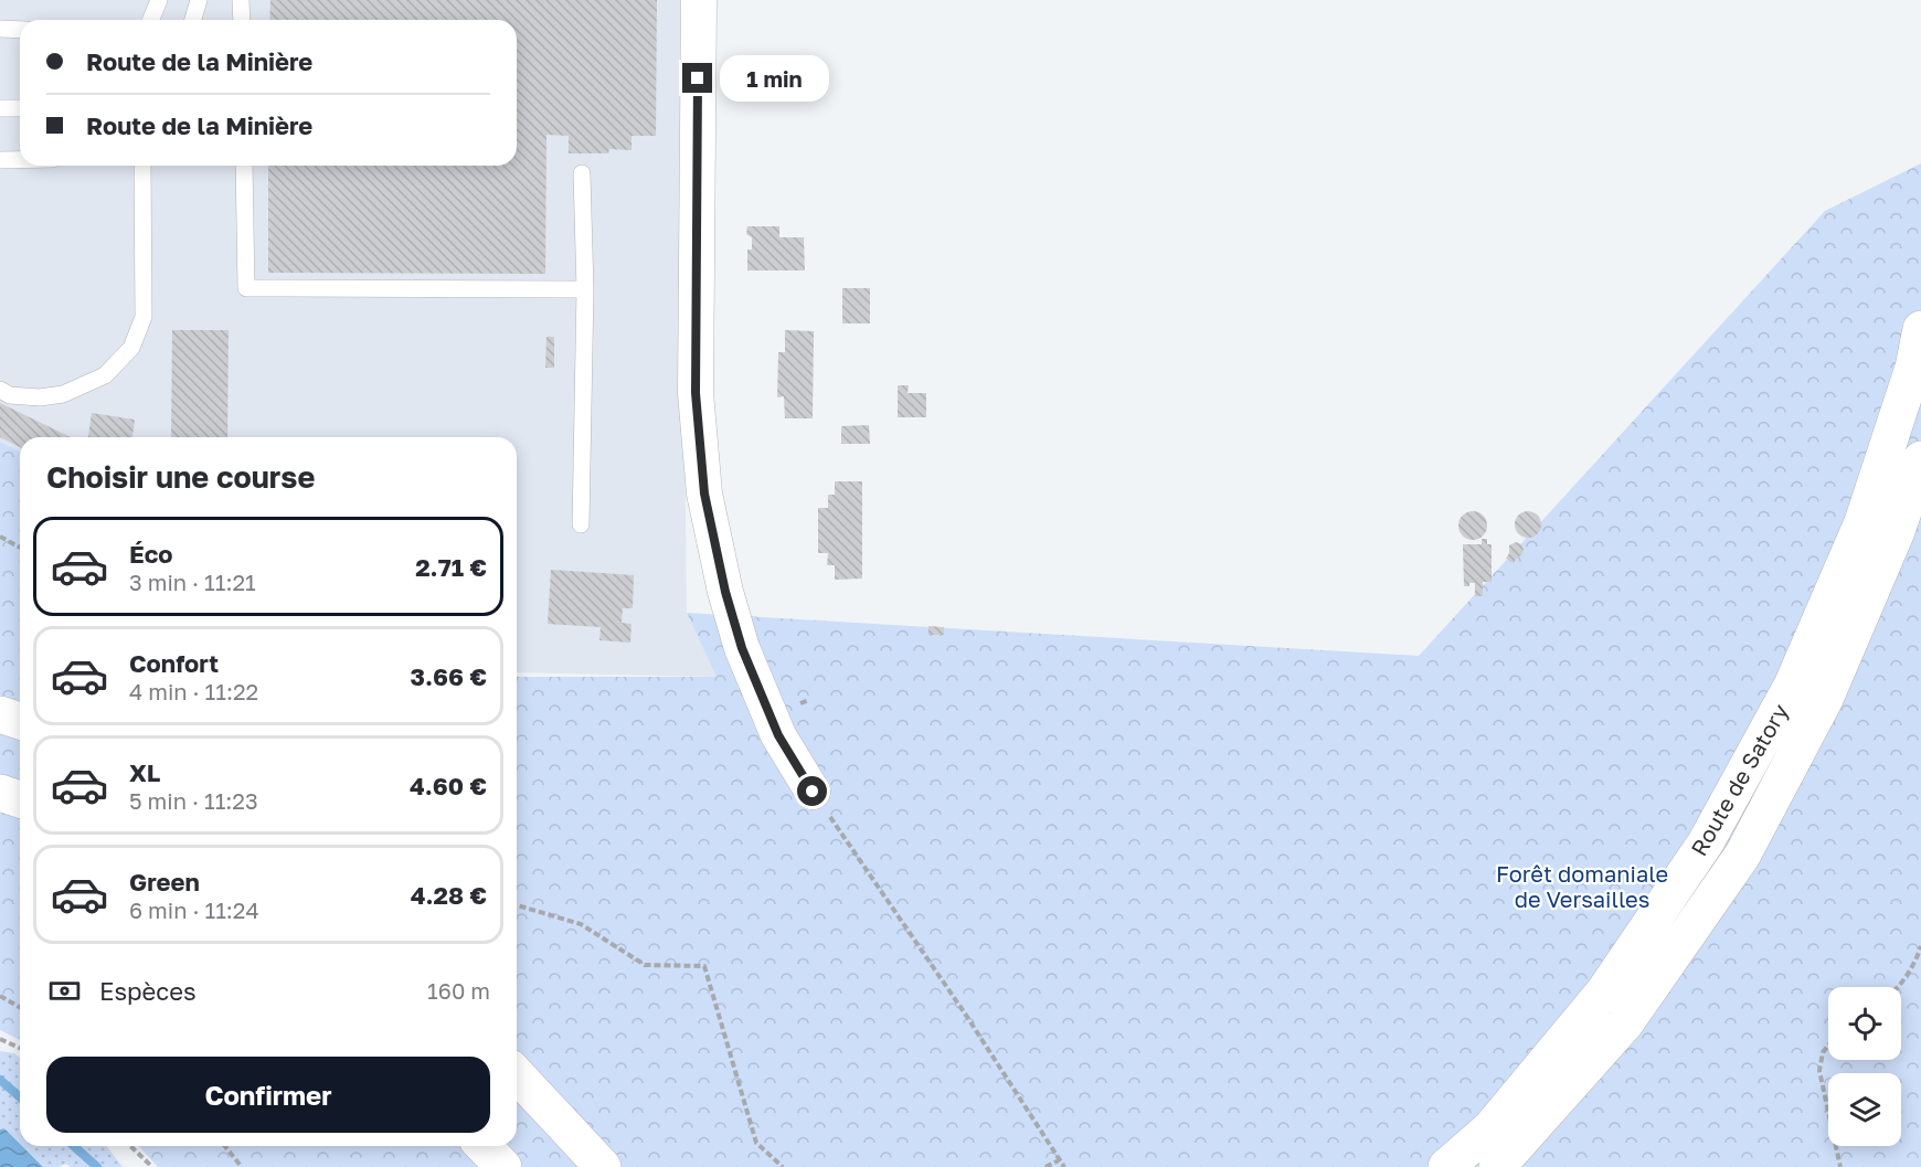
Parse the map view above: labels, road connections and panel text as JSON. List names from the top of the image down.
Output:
{
  "streets": {
    "main road": ["Route de Satory"]
  },
  "parks": ["Forêt domaniale de Versailles"],
  "page": {
    "banner": ["Route de la Minière", "Route de la Minière"],
    "bubble": "1 min",
    "heading": "Choisir une course",
    "list": [
      {
        "name": "Éco",
        "note": "3 min · 11:21",
        "value": "2.71 €"
      },
      {
        "name": "Confort",
        "note": "4 min · 11:22",
        "value": "3.66 €"
      },
      {
        "name": "XL",
        "note": "5 min · 11:23",
        "value": "4.60 €"
      },
      {
        "name": "Green",
        "note": "6 min · 11:24",
        "value": "4.28 €"
      }
    ],
    "pay": ["Espèces", "160 m"],
    "buttons": "Confirmer"
  }
}
